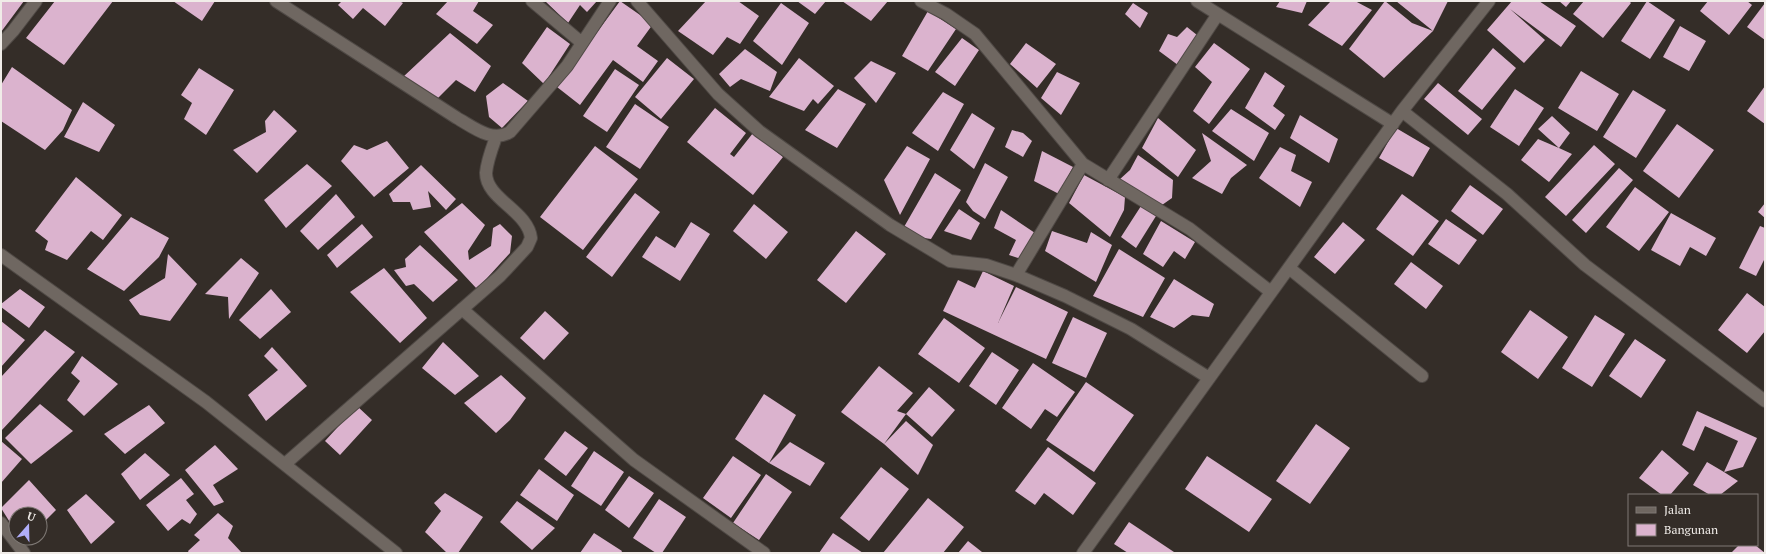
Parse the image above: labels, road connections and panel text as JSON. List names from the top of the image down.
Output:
{
  "legend": ["Jalan", "Bangunan"],
  "north": "top"
}
